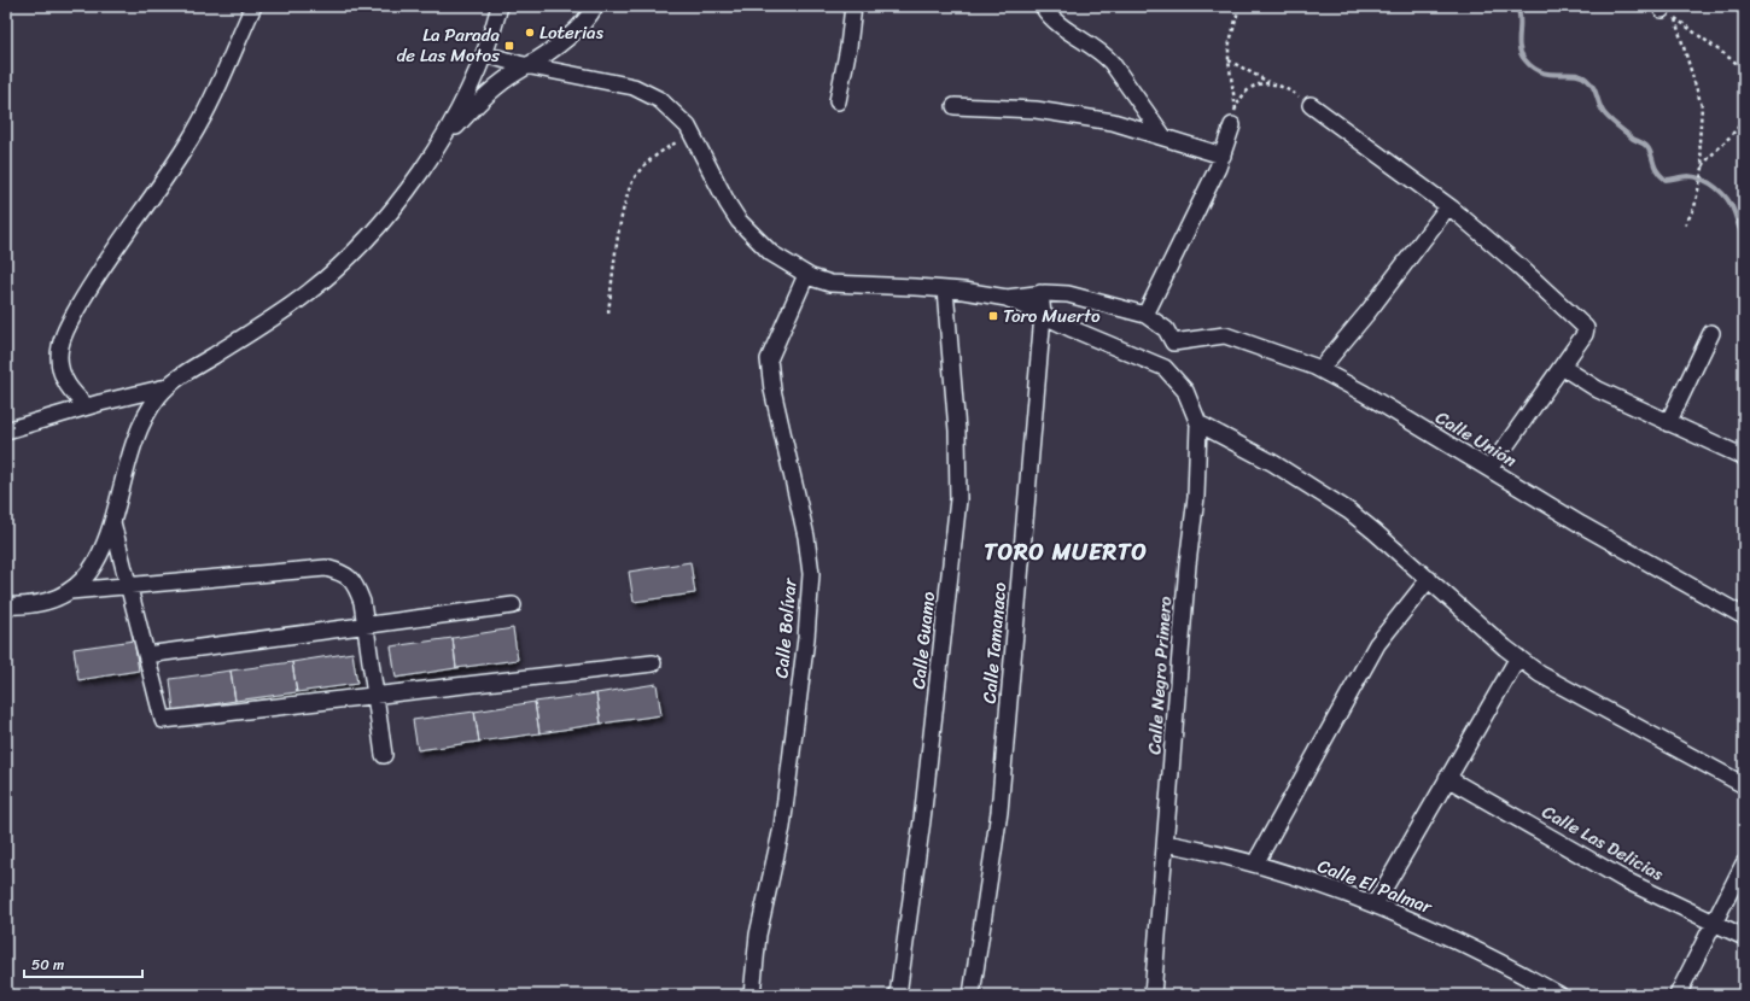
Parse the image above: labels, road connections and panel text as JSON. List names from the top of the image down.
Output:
{
  "streets": {
    "street": [
      "Calle Unión",
      "Calle Bolívar",
      "Calle Guamo",
      "Calle Tamanaco",
      "Calle Negro Primero",
      "Calle Las Delicias",
      "Calle El Palmar"
    ]
  },
  "crossings": [
    ["Calle Negro Primero", "Calle El Palmar"]
  ],
  "districts": ["TORO MUERTO"],
  "places": {
    "other": ["Loterias"],
    "transit": ["La Parada de Las Motos", "Toro Muerto"]
  },
  "scale_bar": "50 m"
}
